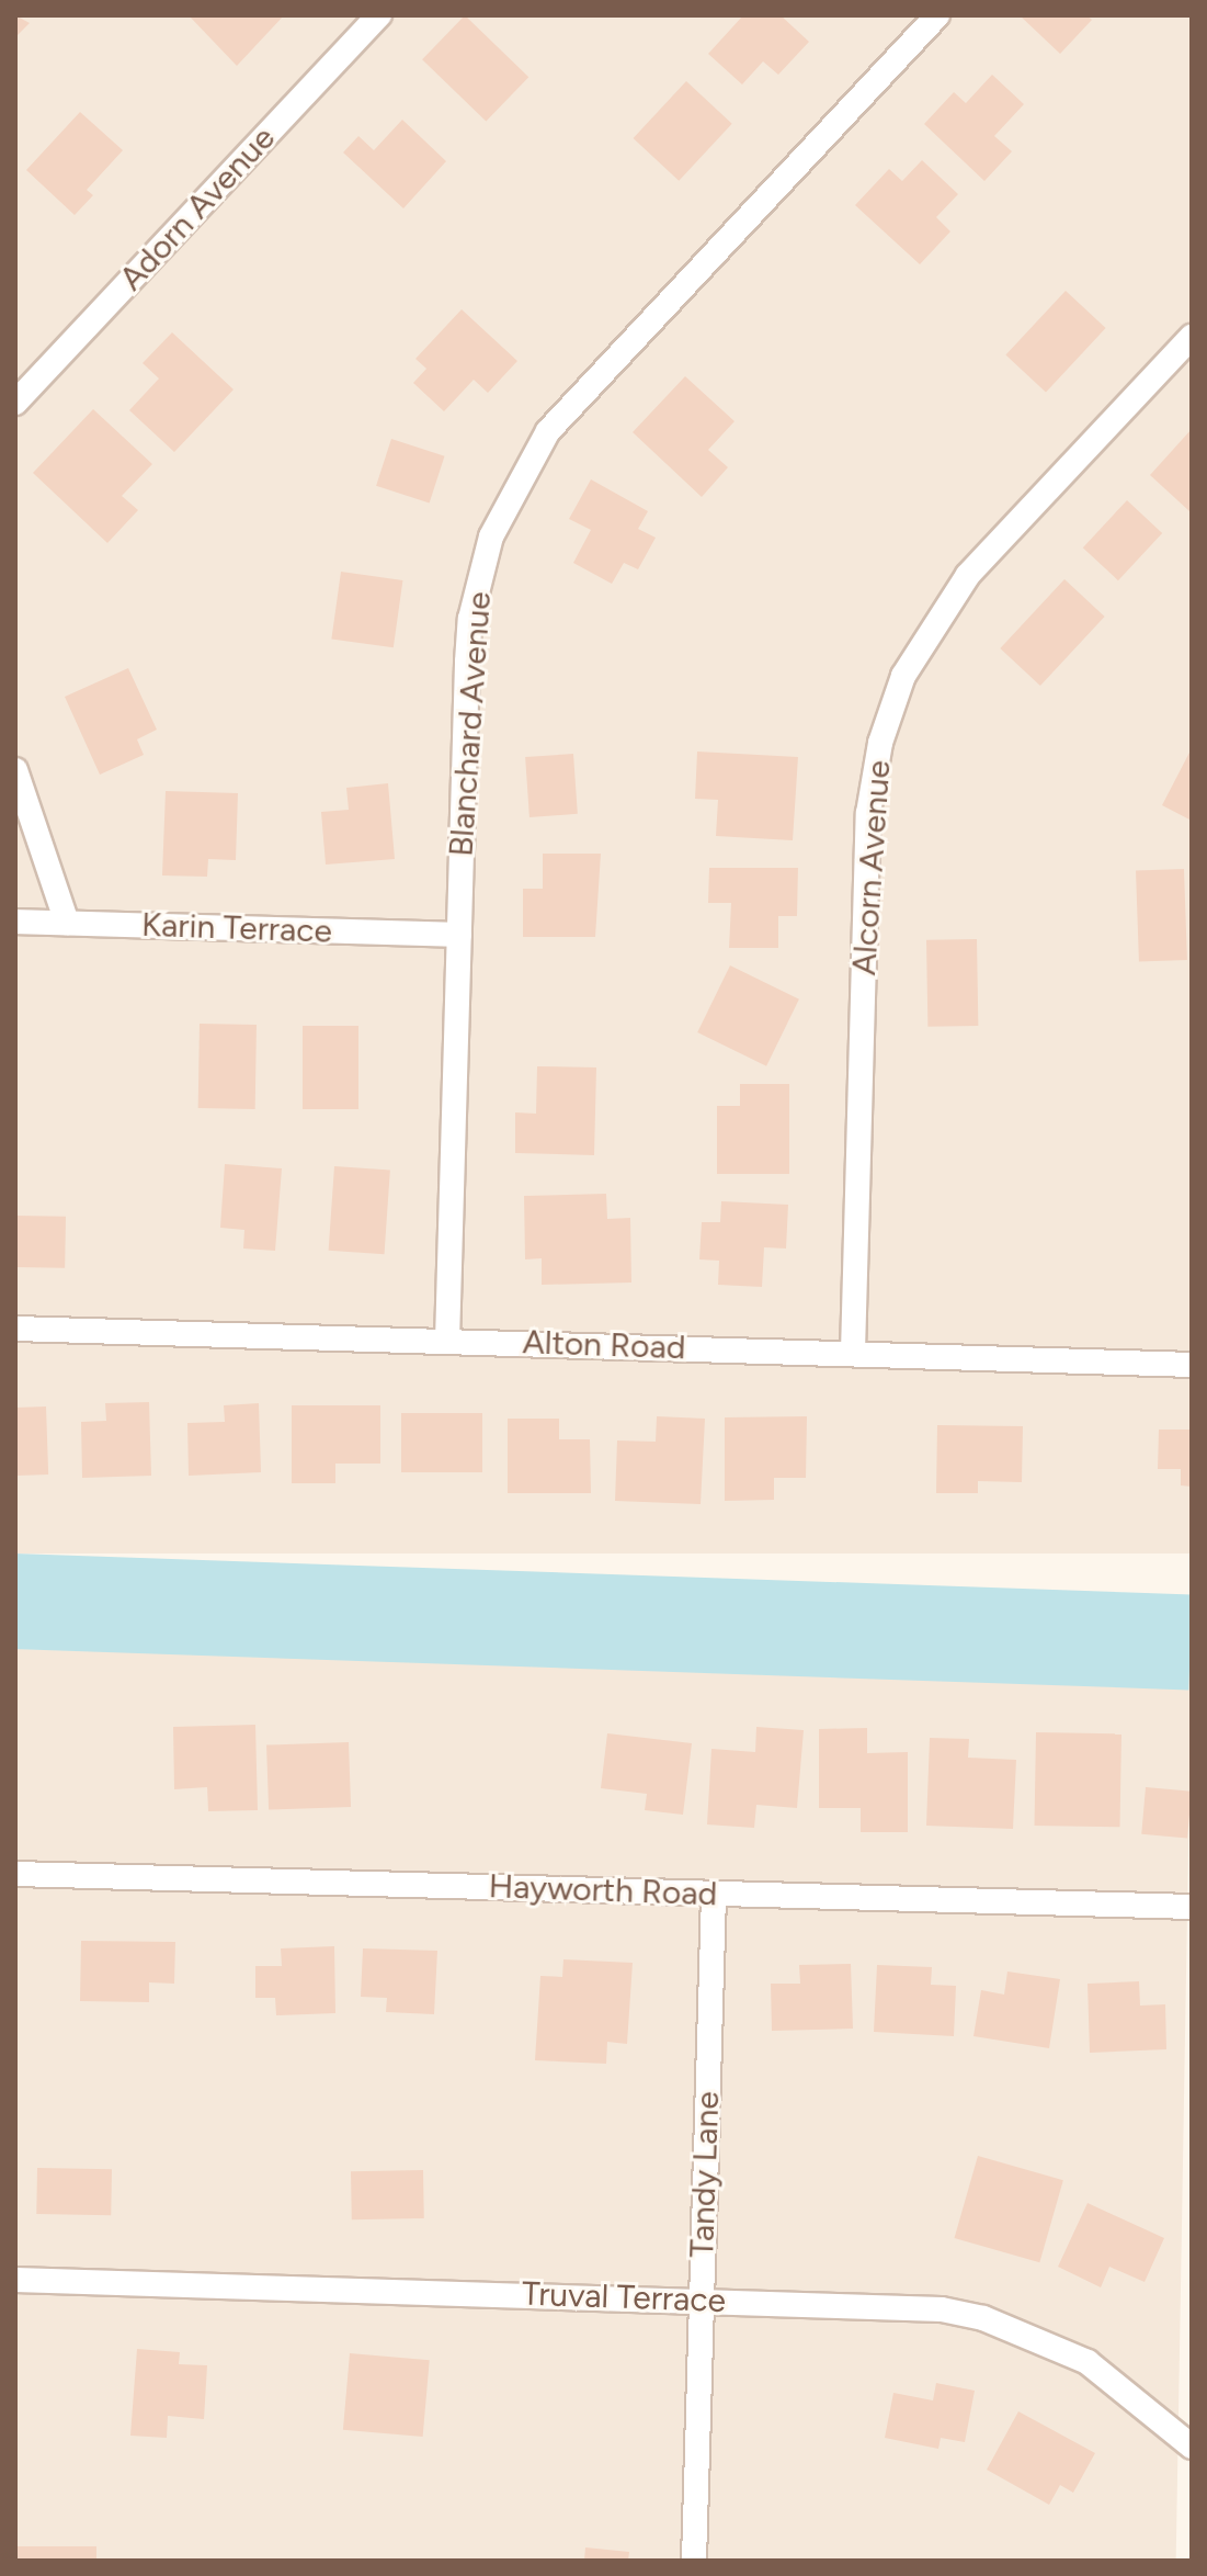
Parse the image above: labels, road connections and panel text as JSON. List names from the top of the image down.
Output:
{
  "streets": {
    "street": [
      "Adorn Avenue",
      "Blanchard Avenue",
      "Alcorn Avenue",
      "Karin Terrace",
      "Alton Road",
      "Hayworth Road",
      "Tandy Lane",
      "Truval Terrace"
    ]
  },
  "crossings": [
    ["Blanchard Avenue", "Karin Terrace"],
    ["Blanchard Avenue", "Alton Road"],
    ["Alcorn Avenue", "Alton Road"],
    ["Hayworth Road", "Tandy Lane"],
    ["Tandy Lane", "Truval Terrace"]
  ]
}
